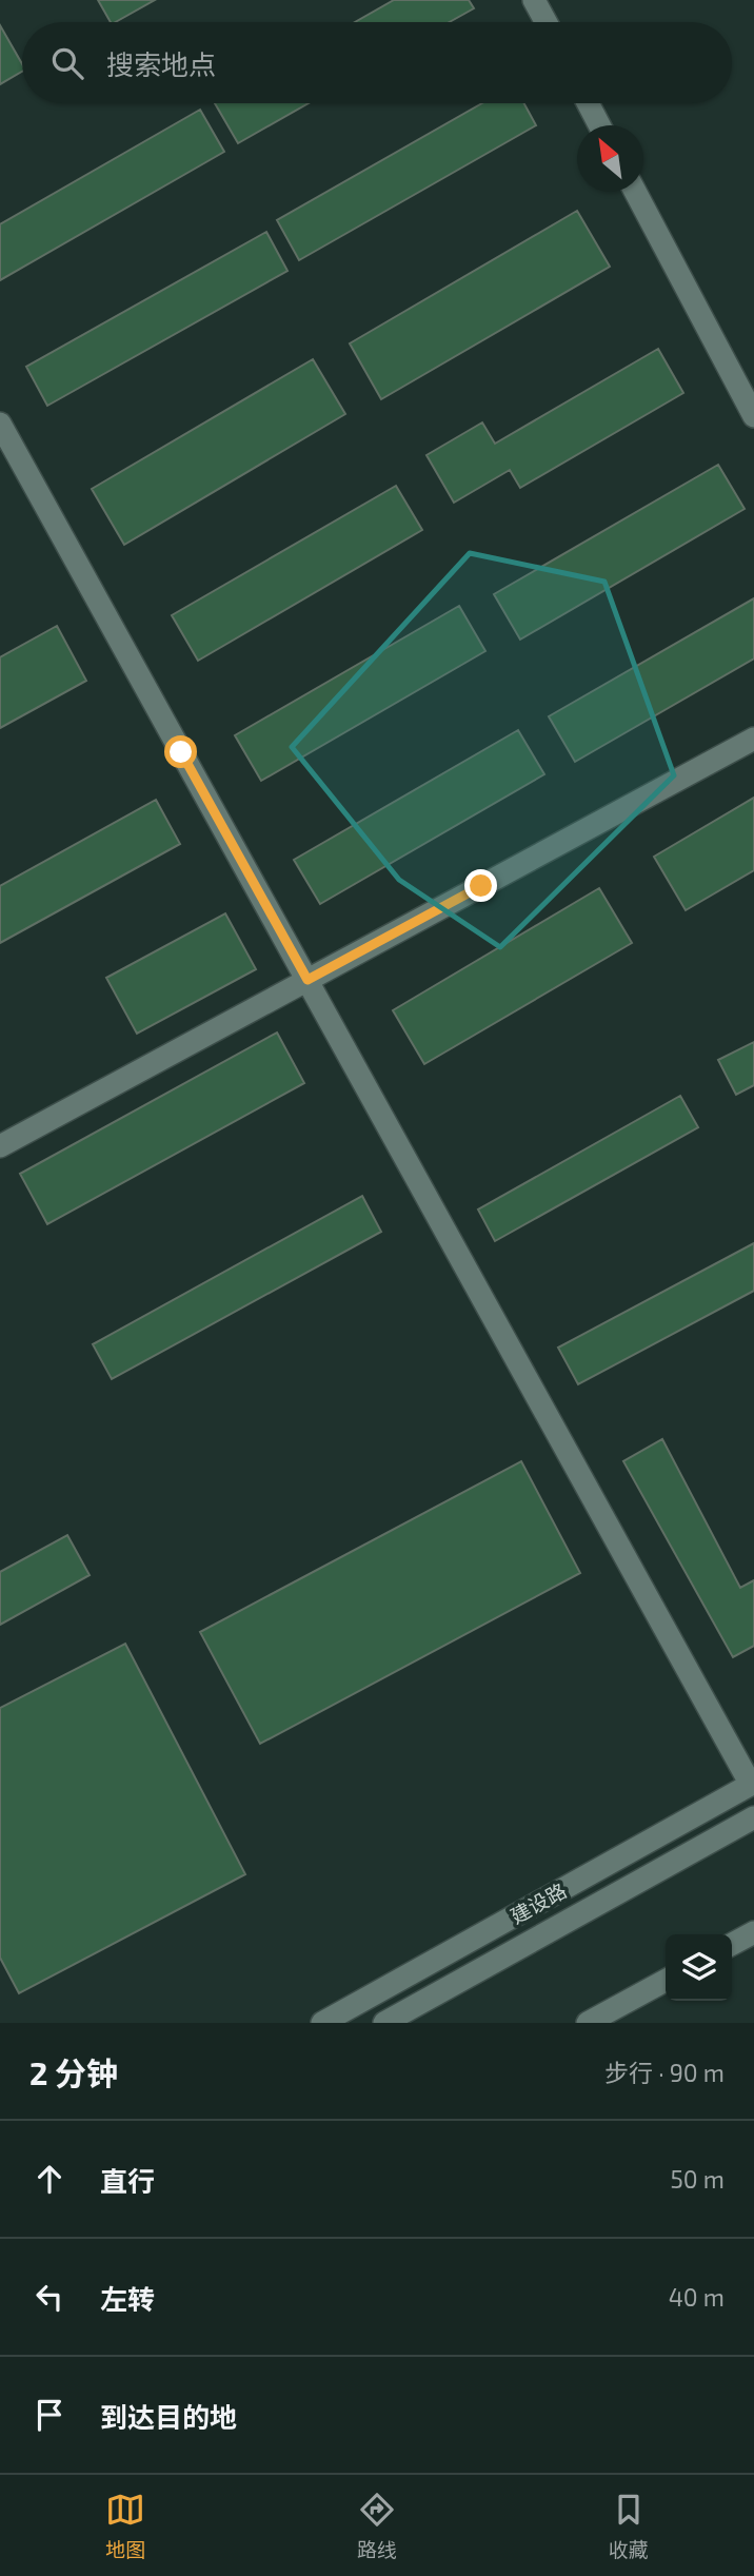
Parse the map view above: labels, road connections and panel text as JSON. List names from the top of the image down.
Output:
{
  "streets": {
    "street": ["建设路"]
  },
  "north": "top left",
  "page": {
    "search": "搜索地点",
    "heading": ["2 分钟", "步行 · 90 m"],
    "list": [
      ["直行", "50 m"],
      ["左转", "40 m"],
      "到达目的地"
    ],
    "nav": ["地图", "路线", "收藏"]
  }
}
